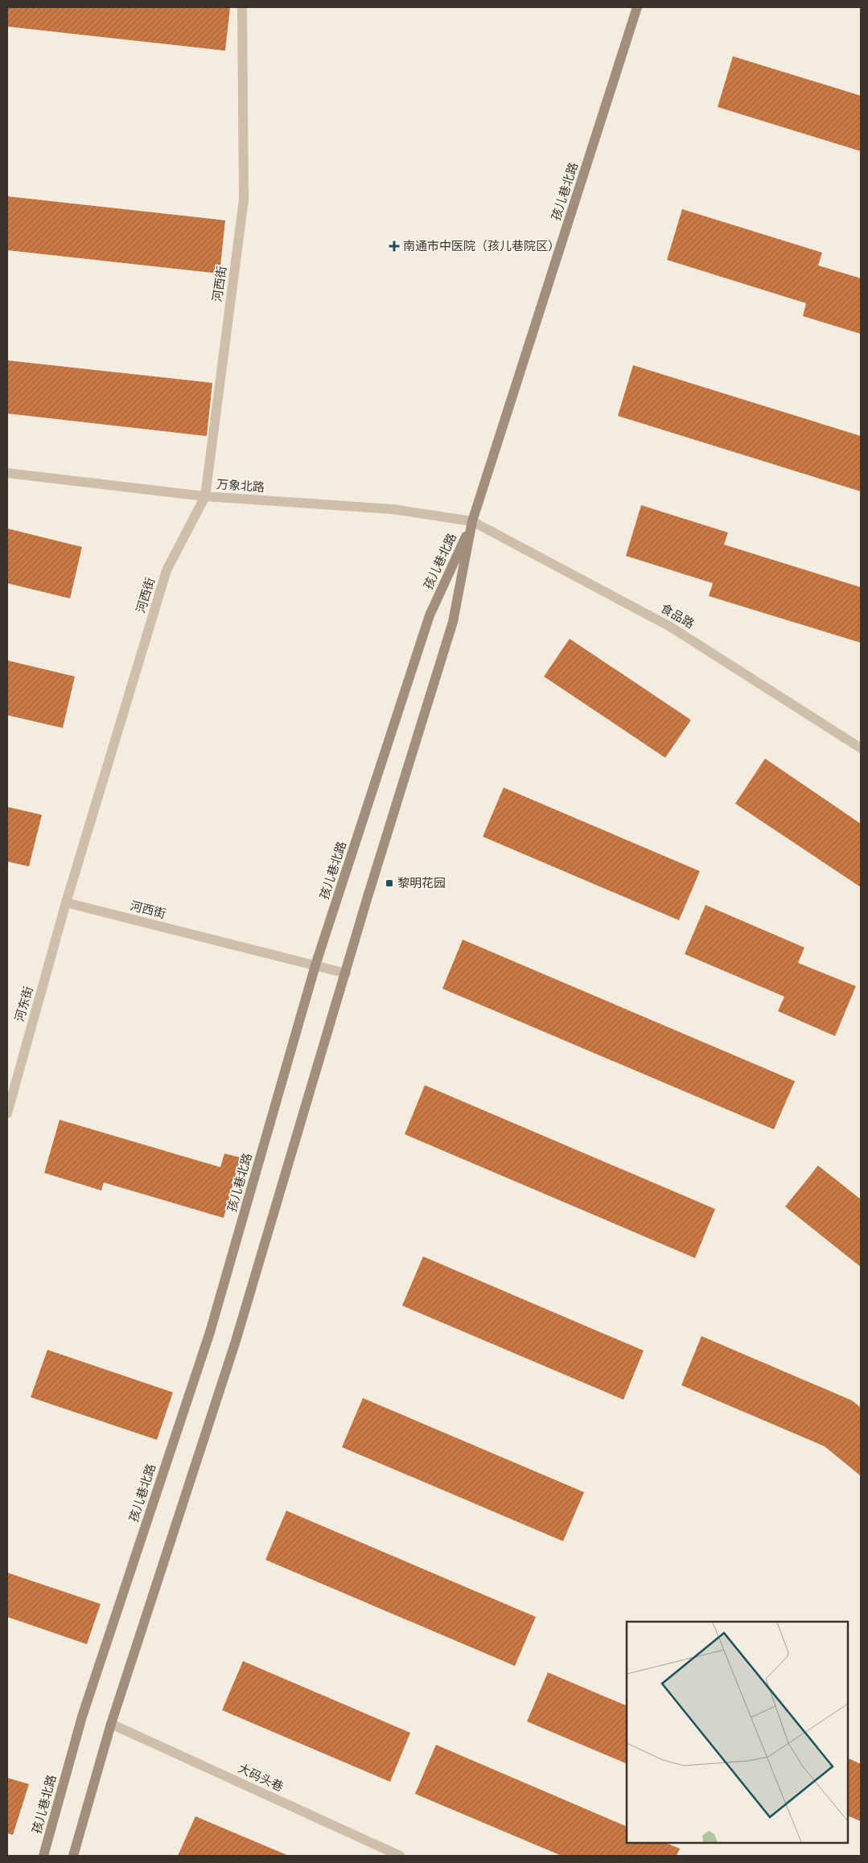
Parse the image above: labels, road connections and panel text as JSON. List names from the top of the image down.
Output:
{
  "streets": {
    "main road": ["孩儿巷北路"],
    "street": [
      "河西街",
      "万象北路",
      "食品路",
      "河东街",
      "大码头巷"
    ]
  },
  "crossings": [
    ["孩儿巷北路", "河西街"],
    ["孩儿巷北路", "万象北路"],
    ["孩儿巷北路", "食品路"],
    ["孩儿巷北路", "大码头巷"],
    ["河西街", "万象北路"],
    ["河西街", "河东街"],
    ["万象北路", "食品路"]
  ],
  "places": {
    "health": ["南通市中医院（孩儿巷院区）"],
    "transit": ["黎明花园"]
  }
}
